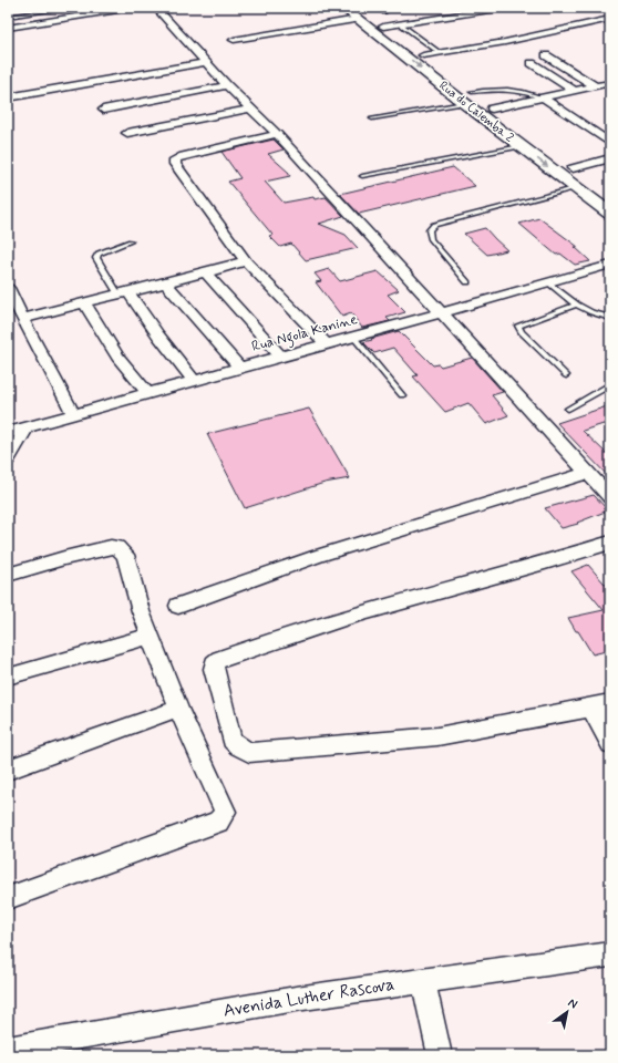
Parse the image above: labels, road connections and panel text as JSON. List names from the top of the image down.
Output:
{
  "streets": {
    "main road": ["Rua do Calemba 2"],
    "street": ["Rua Ngola Kanine", "Avenida Luther Rascova"]
  },
  "north": "top right"
}
